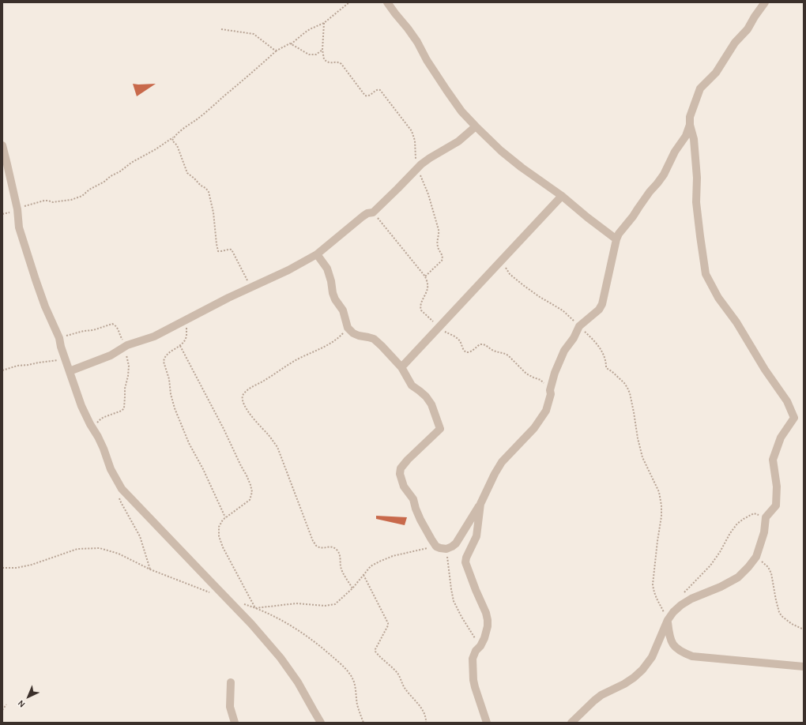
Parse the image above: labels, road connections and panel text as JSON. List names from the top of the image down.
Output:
{
  "north": "bottom left"
}
